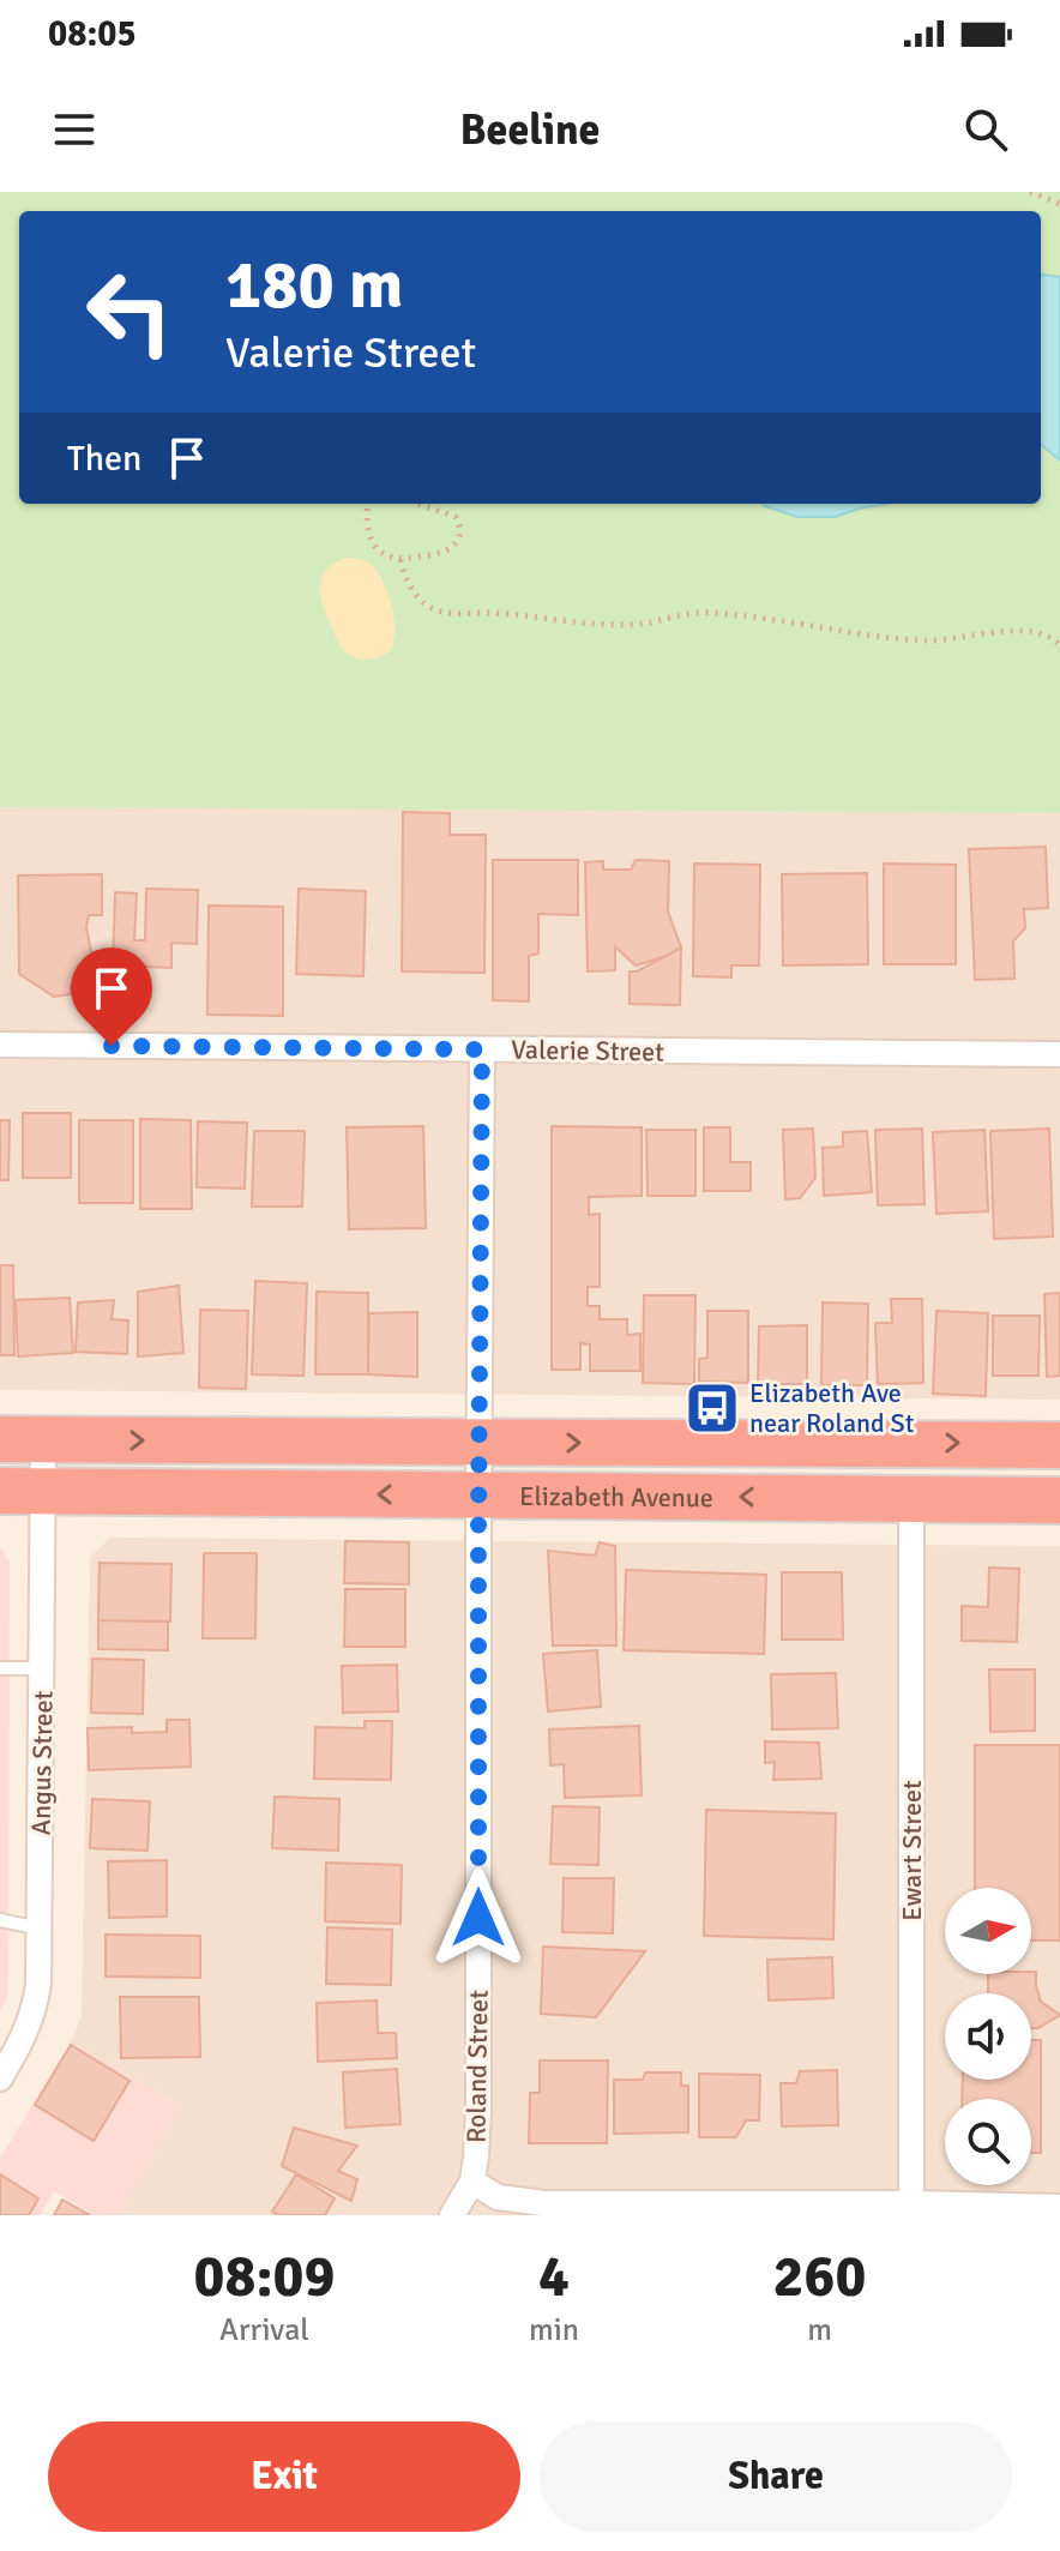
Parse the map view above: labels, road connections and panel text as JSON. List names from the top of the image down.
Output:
{
  "streets": {
    "highway": ["Elizabeth Avenue"],
    "street": [
      "Valerie Street",
      "Angus Street",
      "Ewart Street",
      "Roland Street"
    ]
  },
  "crossings": [
    ["Valerie Street", "Roland Street"],
    ["Elizabeth Avenue", "Angus Street"],
    ["Elizabeth Avenue", "Ewart Street"],
    ["Elizabeth Avenue", "Roland Street"]
  ],
  "places": {
    "bus stop": ["Elizabeth Ave near Roland St"]
  },
  "north": "right",
  "page": {
    "status": "08:05",
    "header": "Beeline",
    "turn": ["180 m", "Valerie Street"],
    "then": "Then",
    "eta": [
      "08:09",
      "Arrival",
      "4",
      "min",
      "260",
      "m"
    ],
    "buttons": ["Exit", "Share"]
  }
}
